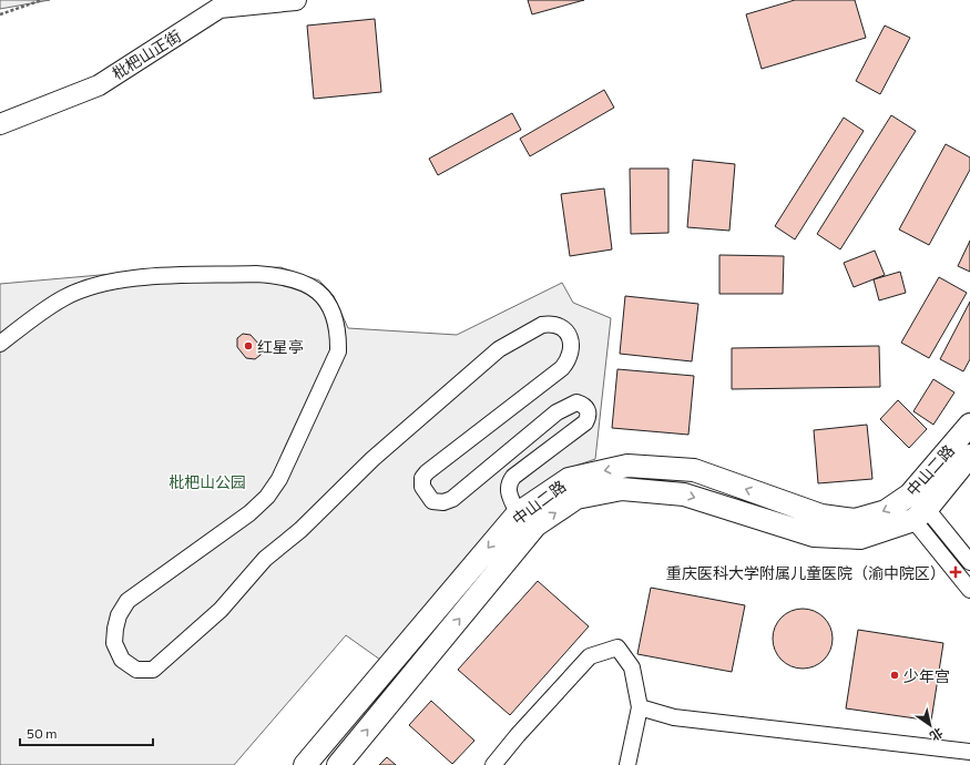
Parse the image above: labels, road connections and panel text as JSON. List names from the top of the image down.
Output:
{
  "streets": {
    "main road": ["中山二路"],
    "street": ["枇杷山正街"]
  },
  "parks": ["枇杷山公园"],
  "places": {
    "other": ["红星亭", "少年宫"],
    "health": ["重庆医科大学附属儿童医院（渝中院区）"]
  },
  "scale_bar": "50 m",
  "north": "bottom right"
}
